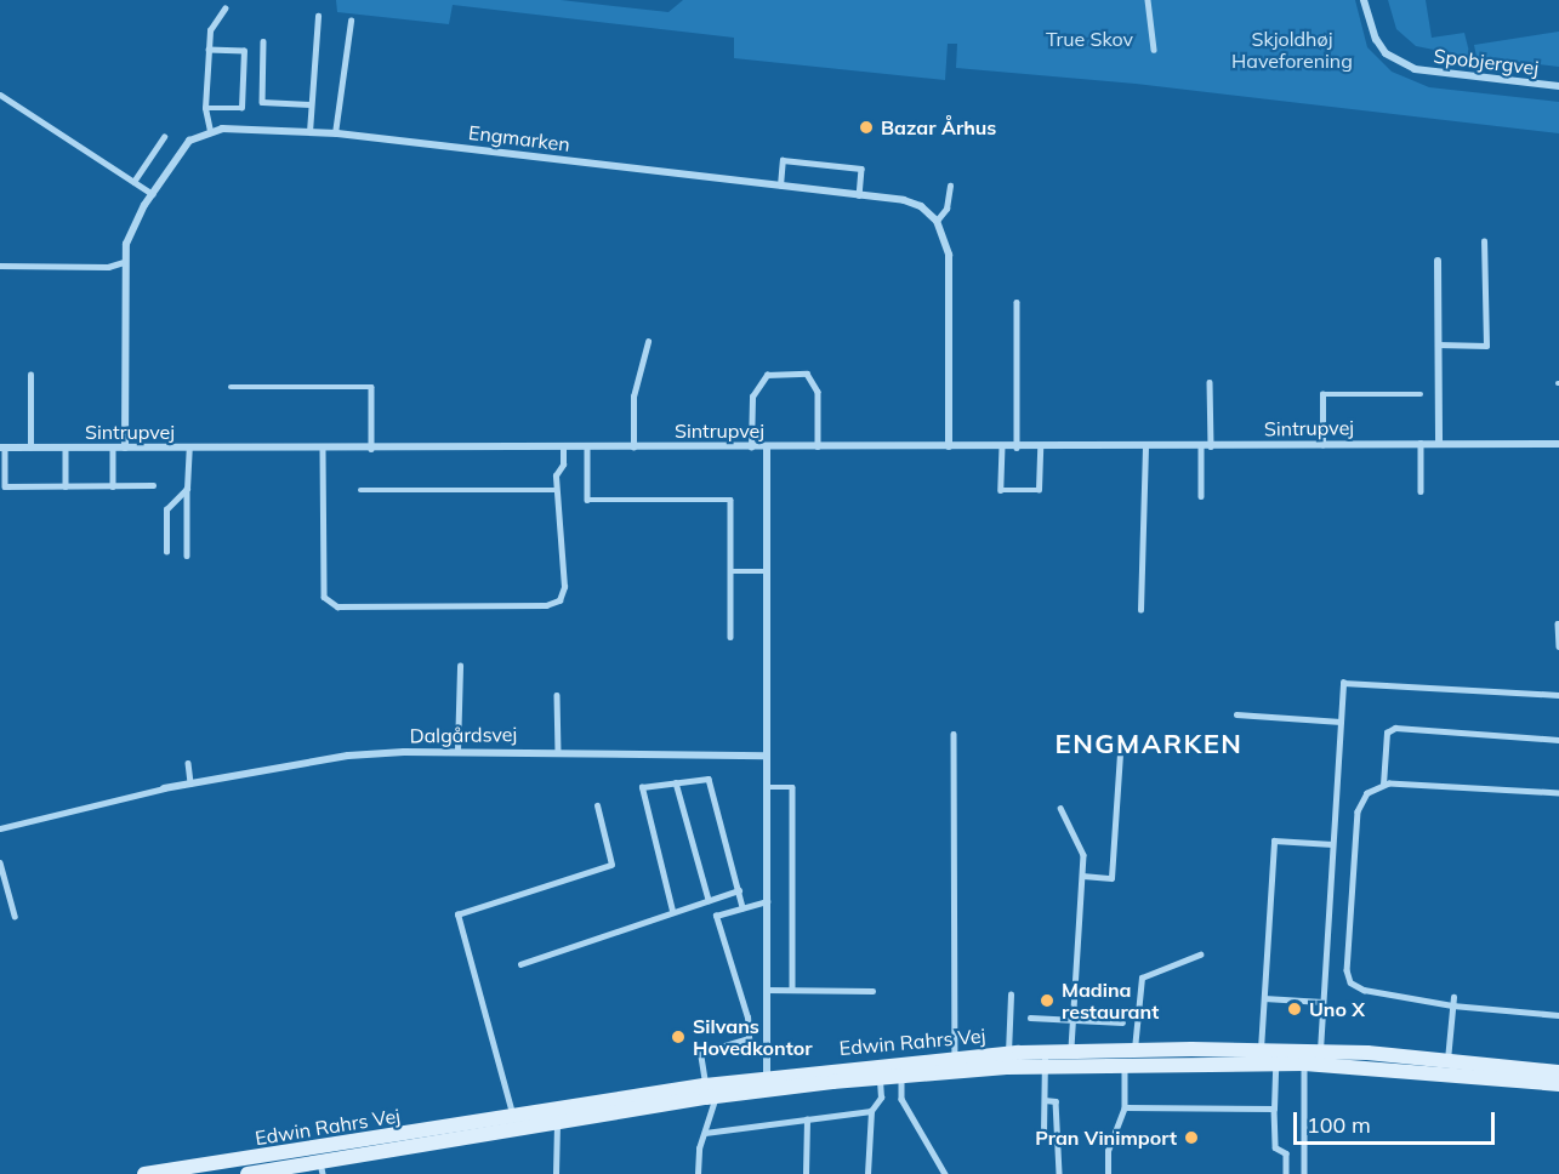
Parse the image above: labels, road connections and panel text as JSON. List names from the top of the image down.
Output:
{
  "streets": {
    "street": [
      "Spobjergvej",
      "Engmarken",
      "Sintrupvej",
      "Dalgårdsvej",
      "Edwin Rahrs Vej"
    ]
  },
  "districts": ["ENGMARKEN"],
  "parks": ["True Skov", "Skjoldhøj Haveforening"],
  "places": [
    "Bazar Århus",
    "Madina restaurant",
    "Uno X",
    "Silvans Hovedkontor",
    "Pran Vinimport"
  ],
  "scale_bar": "100 m"
}
